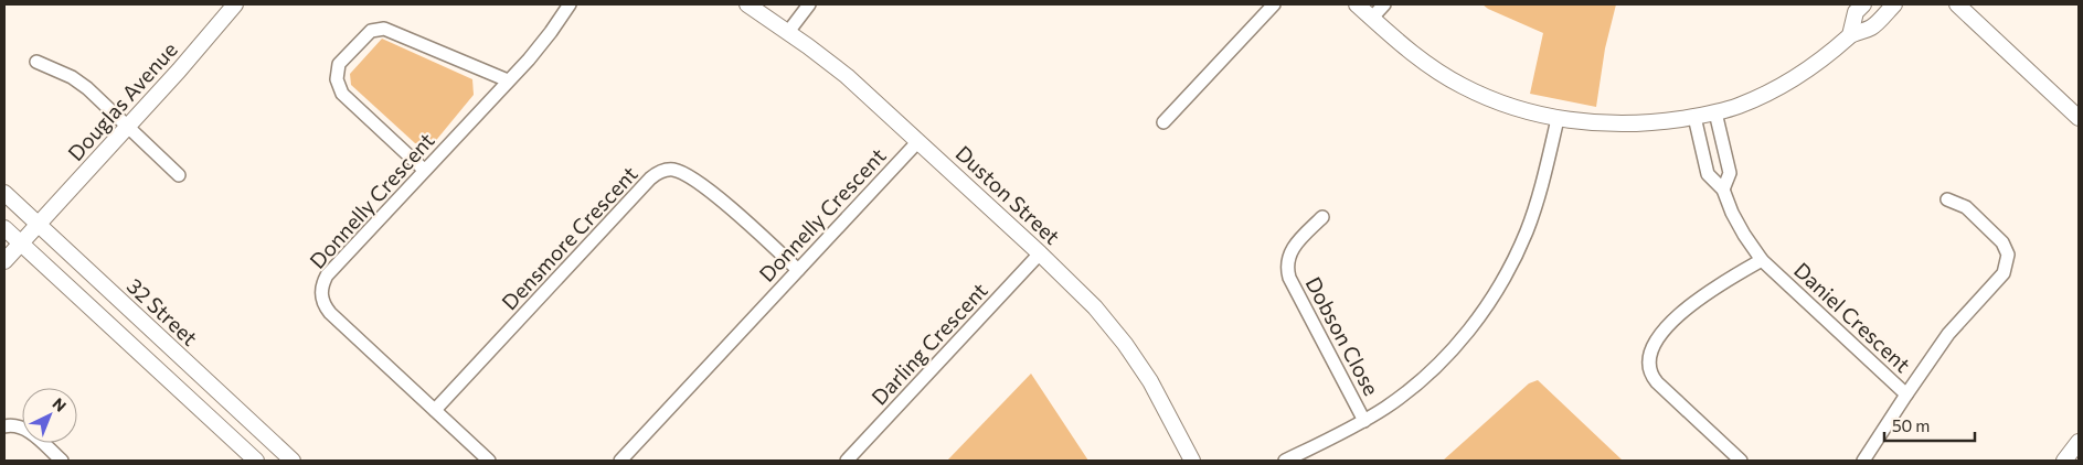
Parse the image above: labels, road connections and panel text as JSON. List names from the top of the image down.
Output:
{
  "streets": {
    "street": [
      "Douglas Avenue",
      "Duston Street",
      "Donnelly Crescent",
      "Densmore Crescent",
      "32 Street",
      "Daniel Crescent",
      "Dobson Close",
      "Darling Crescent"
    ]
  },
  "crossings": [
    ["Douglas Avenue", "32 Street"],
    ["Duston Street", "Donnelly Crescent"],
    ["Duston Street", "Darling Crescent"],
    ["Donnelly Crescent", "Densmore Crescent"]
  ],
  "scale_bar": "50 m",
  "north": "top right"
}
